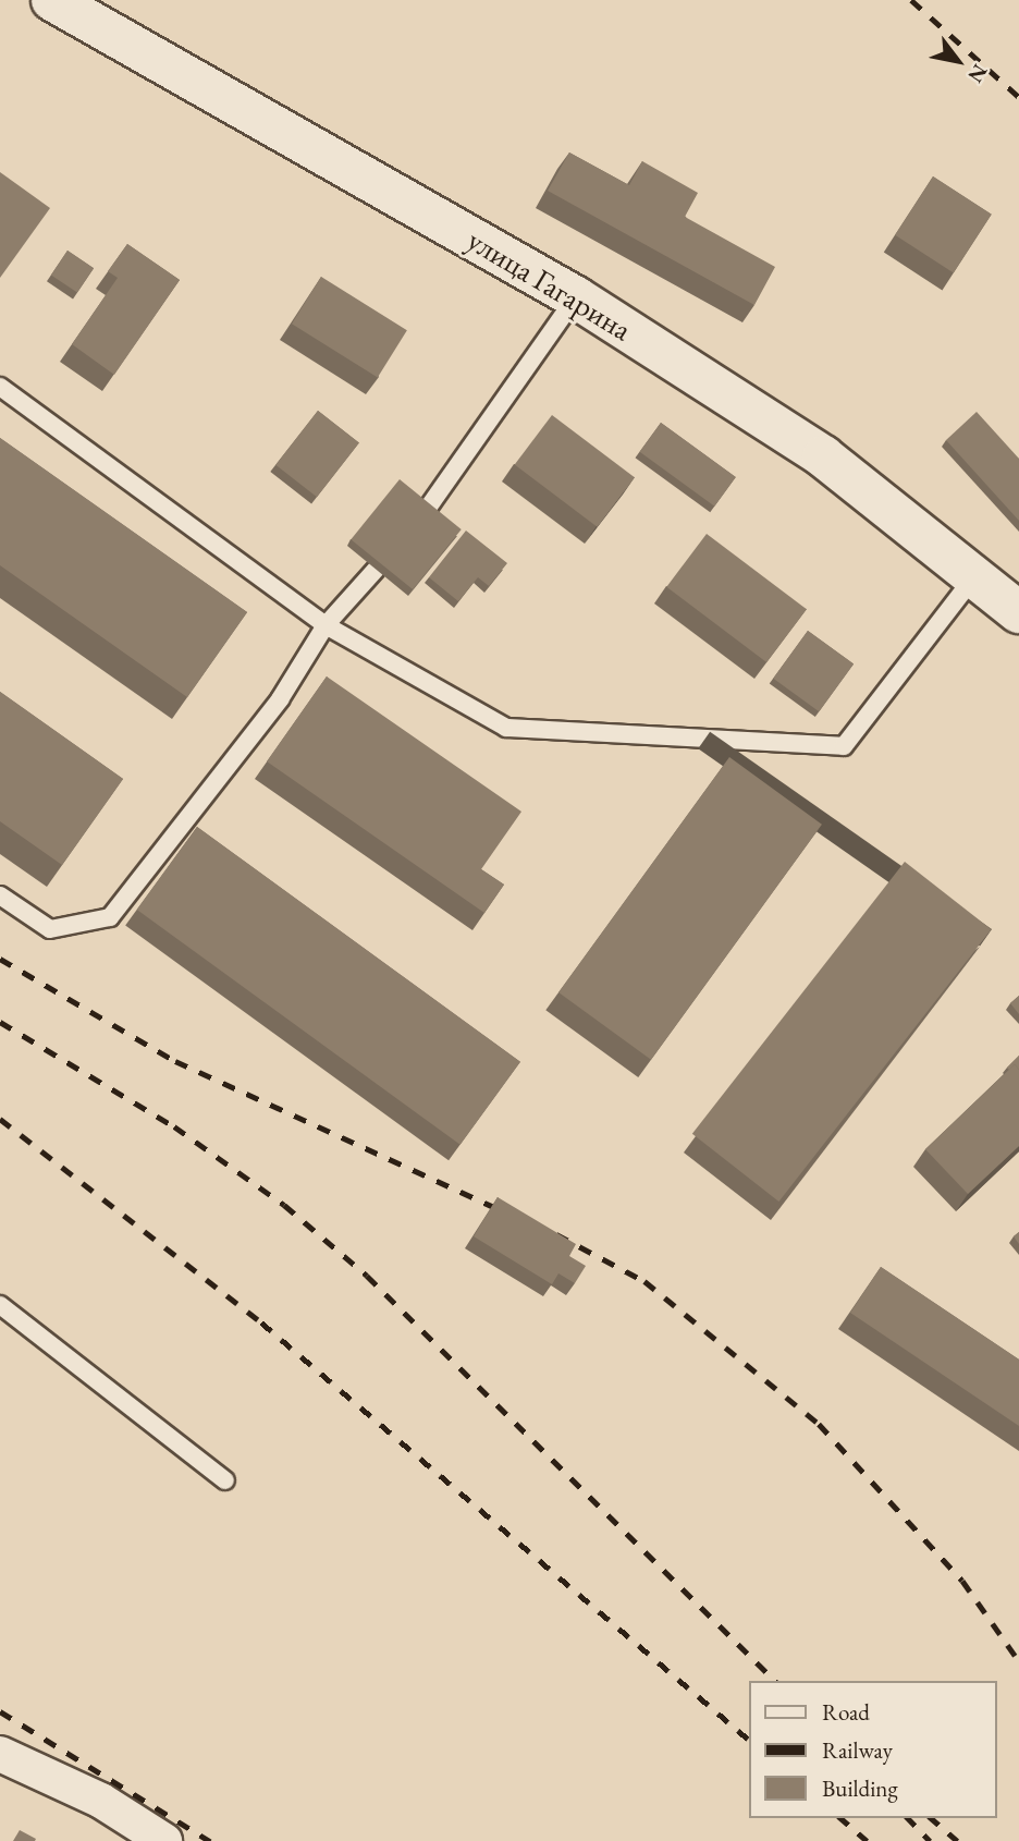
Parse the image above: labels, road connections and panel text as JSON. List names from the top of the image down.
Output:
{
  "streets": {
    "street": ["улица Гагарина"]
  },
  "legend": ["Road", "Railway", "Building"],
  "north": "bottom right"
}
